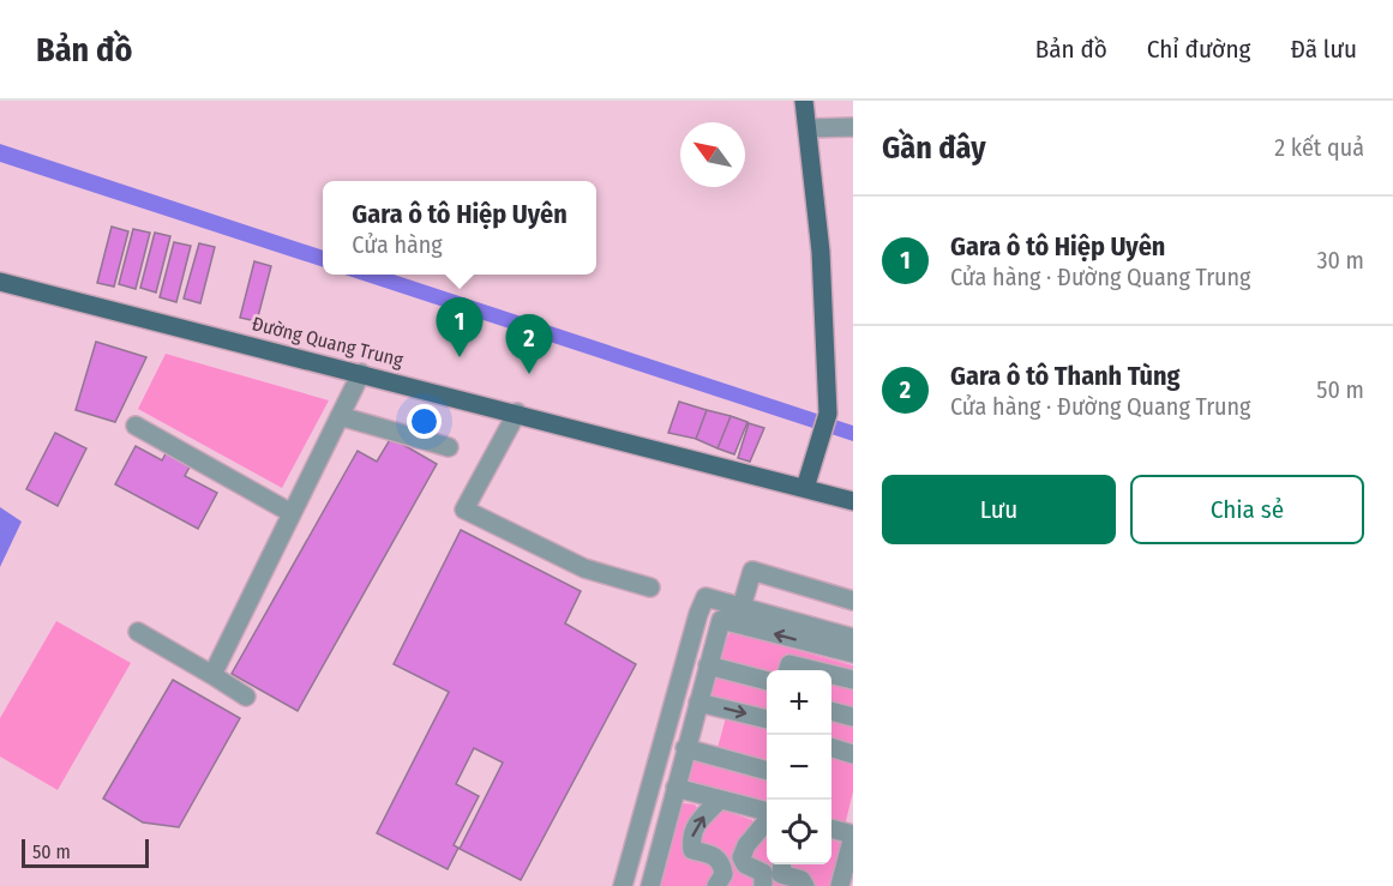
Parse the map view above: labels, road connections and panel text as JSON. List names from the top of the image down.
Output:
{
  "streets": {
    "main road": ["Đường Quang Trung"]
  },
  "scale_bar": "50 m",
  "north": "top left",
  "page": {
    "header": "Bản đồ",
    "nav": ["Bản đồ", "Chỉ đường", "Đã lưu"],
    "heading": ["Gần đây", "2 kết quả"],
    "popup": ["Gara ô tô Hiệp Uyên", "Cửa hàng"],
    "list": [
      {
        "mark": "1",
        "name": "Gara ô tô Hiệp Uyên",
        "note": "Cửa hàng · Đường Quang Trung",
        "value": "30 m"
      },
      {
        "mark": "2",
        "name": "Gara ô tô Thanh Tùng",
        "note": "Cửa hàng · Đường Quang Trung",
        "value": "50 m"
      }
    ],
    "pins": ["1", "2"],
    "buttons": ["Lưu", "Chia sẻ"],
    "map_buttons": ["+", "−"],
    "scale": "50 m"
  }
}
